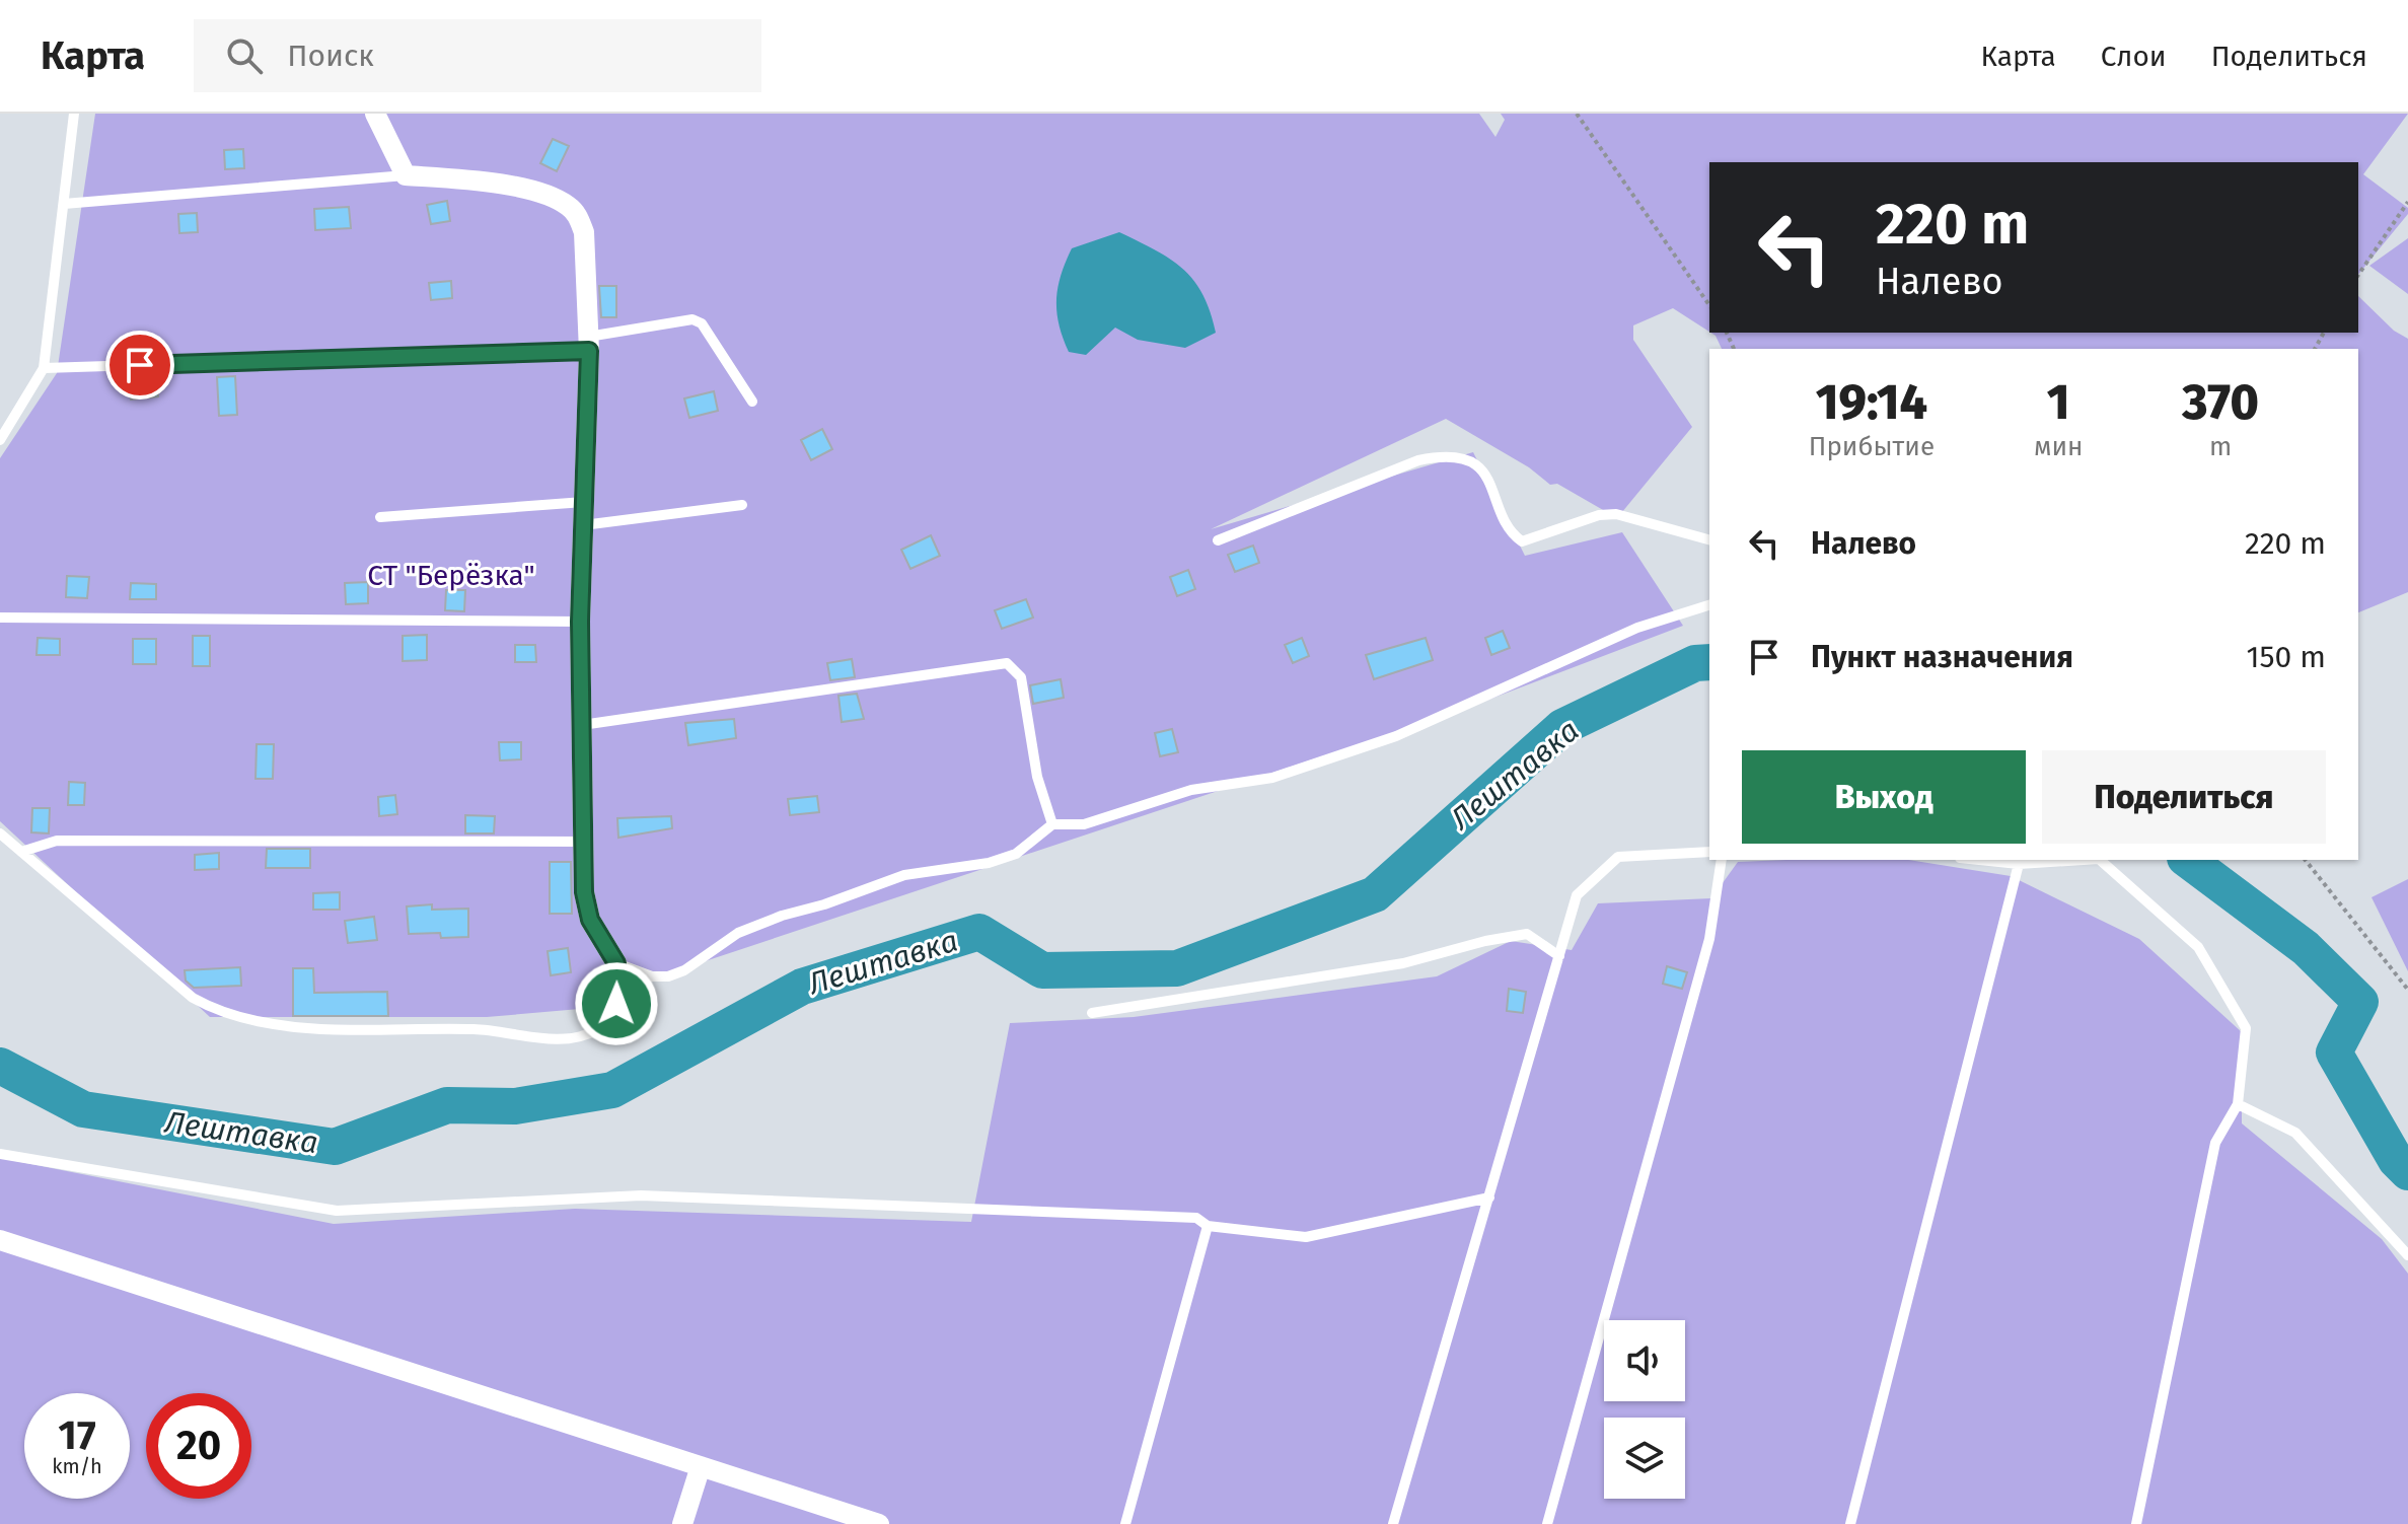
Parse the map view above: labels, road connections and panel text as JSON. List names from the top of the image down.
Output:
{
  "water": ["Лештавка"],
  "parks": ["СТ \"Берёзка\""],
  "page": {
    "header": "Карта",
    "search": "Поиск",
    "nav": ["Карта", "Слои", "Поделиться"],
    "turn": ["220 m", "Налево"],
    "eta": [
      "19:14",
      "Прибытие",
      "1",
      "мин",
      "370",
      "m"
    ],
    "list": [
      {
        "name": "Налево",
        "value": "220 m"
      },
      {
        "name": "Пункт назначения",
        "value": "150 m"
      }
    ],
    "buttons": ["Выход", "Поделиться"],
    "speed": "17 km/h",
    "limit": "20"
  }
}
